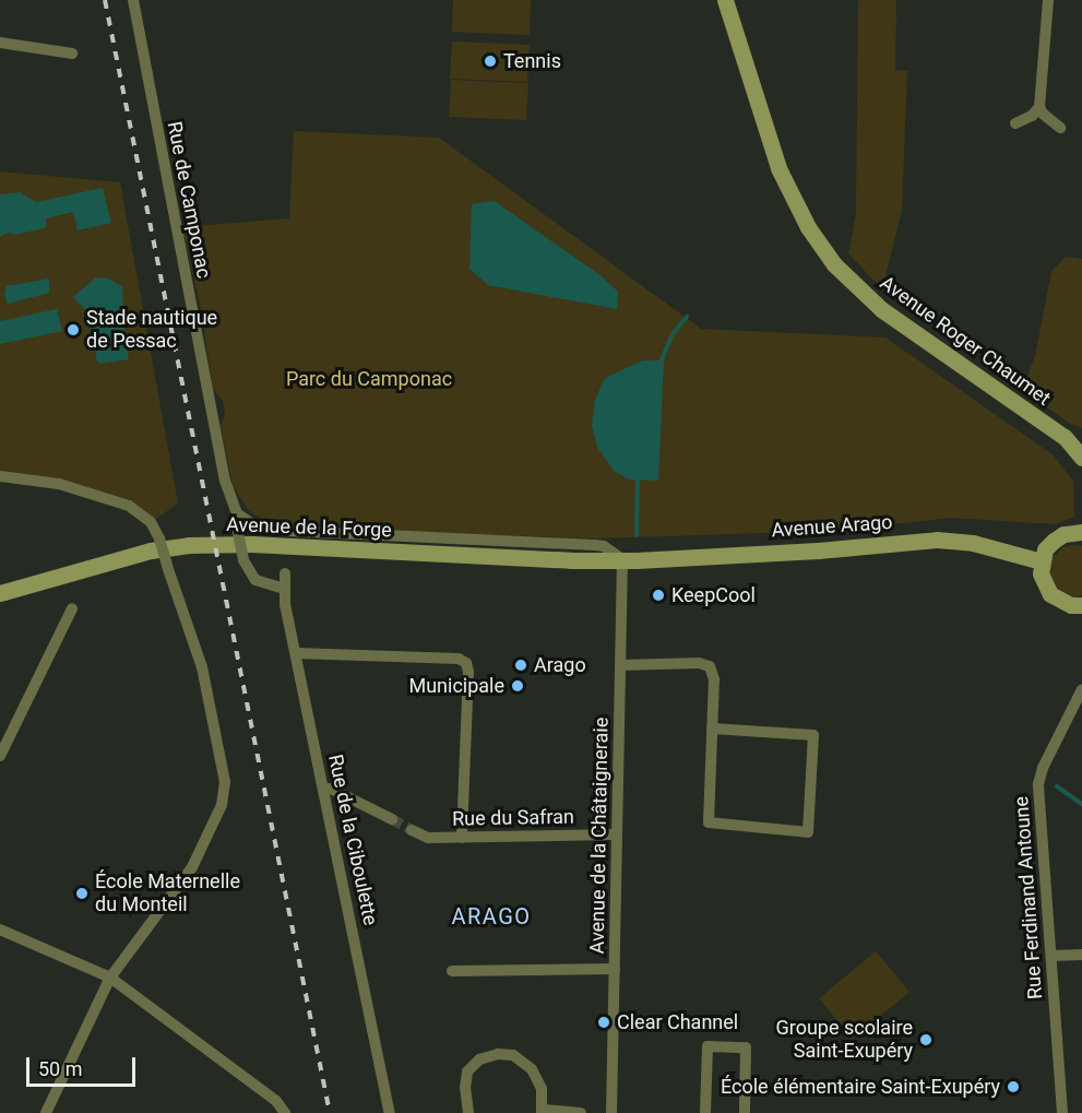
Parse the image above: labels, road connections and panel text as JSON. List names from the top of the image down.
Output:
{
  "streets": {
    "main road": ["Avenue Roger Chaumet", "Avenue Arago", "Avenue de la Forge"],
    "street": [
      "Rue de Camponac",
      "Rue du Safran",
      "Avenue de la Châtaigneraie",
      "Rue de la Ciboulette",
      "Rue Ferdinand Antoune"
    ]
  },
  "crossings": [
    ["Avenue Arago", "Avenue de la Forge"],
    ["Avenue Arago", "Avenue de la Châtaigneraie"],
    ["Avenue de la Forge", "Avenue de la Châtaigneraie"],
    ["Rue du Safran", "Avenue de la Châtaigneraie"]
  ],
  "districts": ["ARAGO"],
  "parks": ["Parc du Camponac"],
  "places": [
    "Tennis",
    "Stade nautique de Pessac",
    "KeepCool",
    "Arago",
    "Municipale",
    "École Maternelle du Monteil",
    "Clear Channel",
    "Groupe scolaire Saint-Exupéry",
    "École élémentaire Saint-Exupéry"
  ],
  "scale_bar": "50 m"
}
